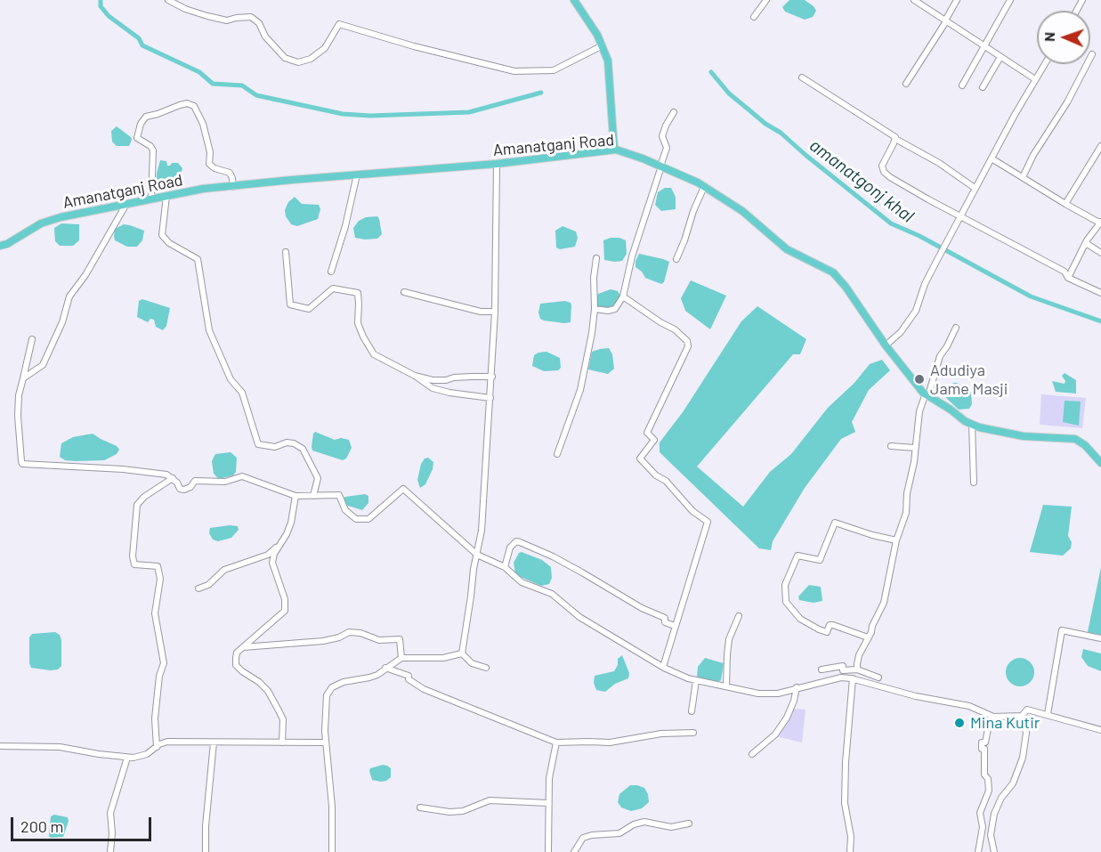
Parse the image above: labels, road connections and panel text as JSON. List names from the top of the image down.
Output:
{
  "streets": {
    "main road": ["Amanatganj Road"]
  },
  "water": ["amanatgonj khal"],
  "places": ["Adudiya Jame Masji", "Mina Kutir"],
  "scale_bar": "200 m",
  "north": "left"
}
